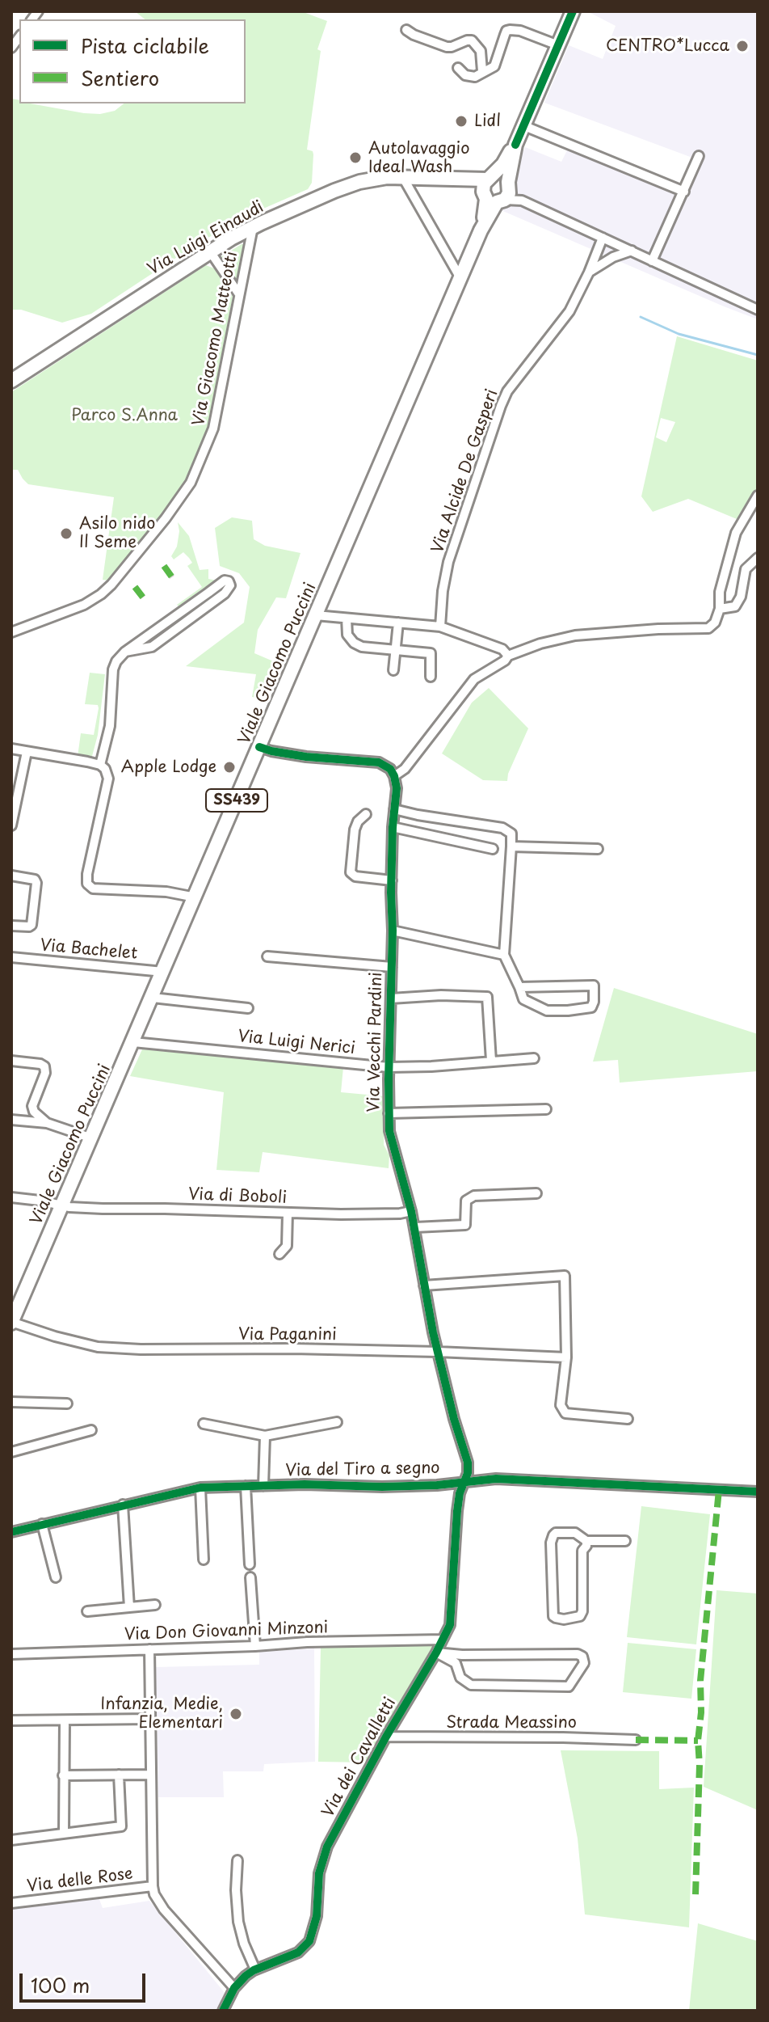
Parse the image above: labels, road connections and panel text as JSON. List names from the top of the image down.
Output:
{
  "streets": {
    "main road": ["Via Luigi Einaudi", "Viale Giacomo Puccini", "SS439"],
    "street": [
      "Via Giacomo Matteotti",
      "Via Alcide De Gasperi",
      "Via Bachelet",
      "Via Vecchi Pardini",
      "Via Luigi Nerici",
      "Via di Boboli",
      "Via Paganini",
      "Via del Tiro a segno",
      "Via Don Giovanni Minzoni",
      "Strada Meassino",
      "Via dei Cavalletti",
      "Via delle Rose"
    ]
  },
  "crossings": [
    ["Via Luigi Einaudi", "Via Giacomo Matteotti"],
    ["Via Luigi Einaudi", "Viale Giacomo Puccini"],
    ["Viale Giacomo Puccini", "Via Bachelet"],
    ["Viale Giacomo Puccini", "Via Luigi Nerici"],
    ["Viale Giacomo Puccini", "Via di Boboli"],
    ["Viale Giacomo Puccini", "Via Paganini"],
    ["Via Vecchi Pardini", "Via Luigi Nerici"],
    ["Via Vecchi Pardini", "Via di Boboli"],
    ["Via Vecchi Pardini", "Via Paganini"],
    ["Via Vecchi Pardini", "Via del Tiro a segno"],
    ["Via Vecchi Pardini", "Via dei Cavalletti"],
    ["Via del Tiro a segno", "Via dei Cavalletti"],
    ["Via Don Giovanni Minzoni", "Via dei Cavalletti"],
    ["Strada Meassino", "Via dei Cavalletti"]
  ],
  "parks": ["Parco S.Anna"],
  "places": [
    "CENTRO*Lucca",
    "Lidl",
    "Autolavaggio Ideal Wash",
    "Asilo nido Il Seme",
    "Apple Lodge",
    "Infanzia, Medie, Elementari"
  ],
  "legend": ["Pista ciclabile", "Sentiero"],
  "scale_bar": "100 m"
}
